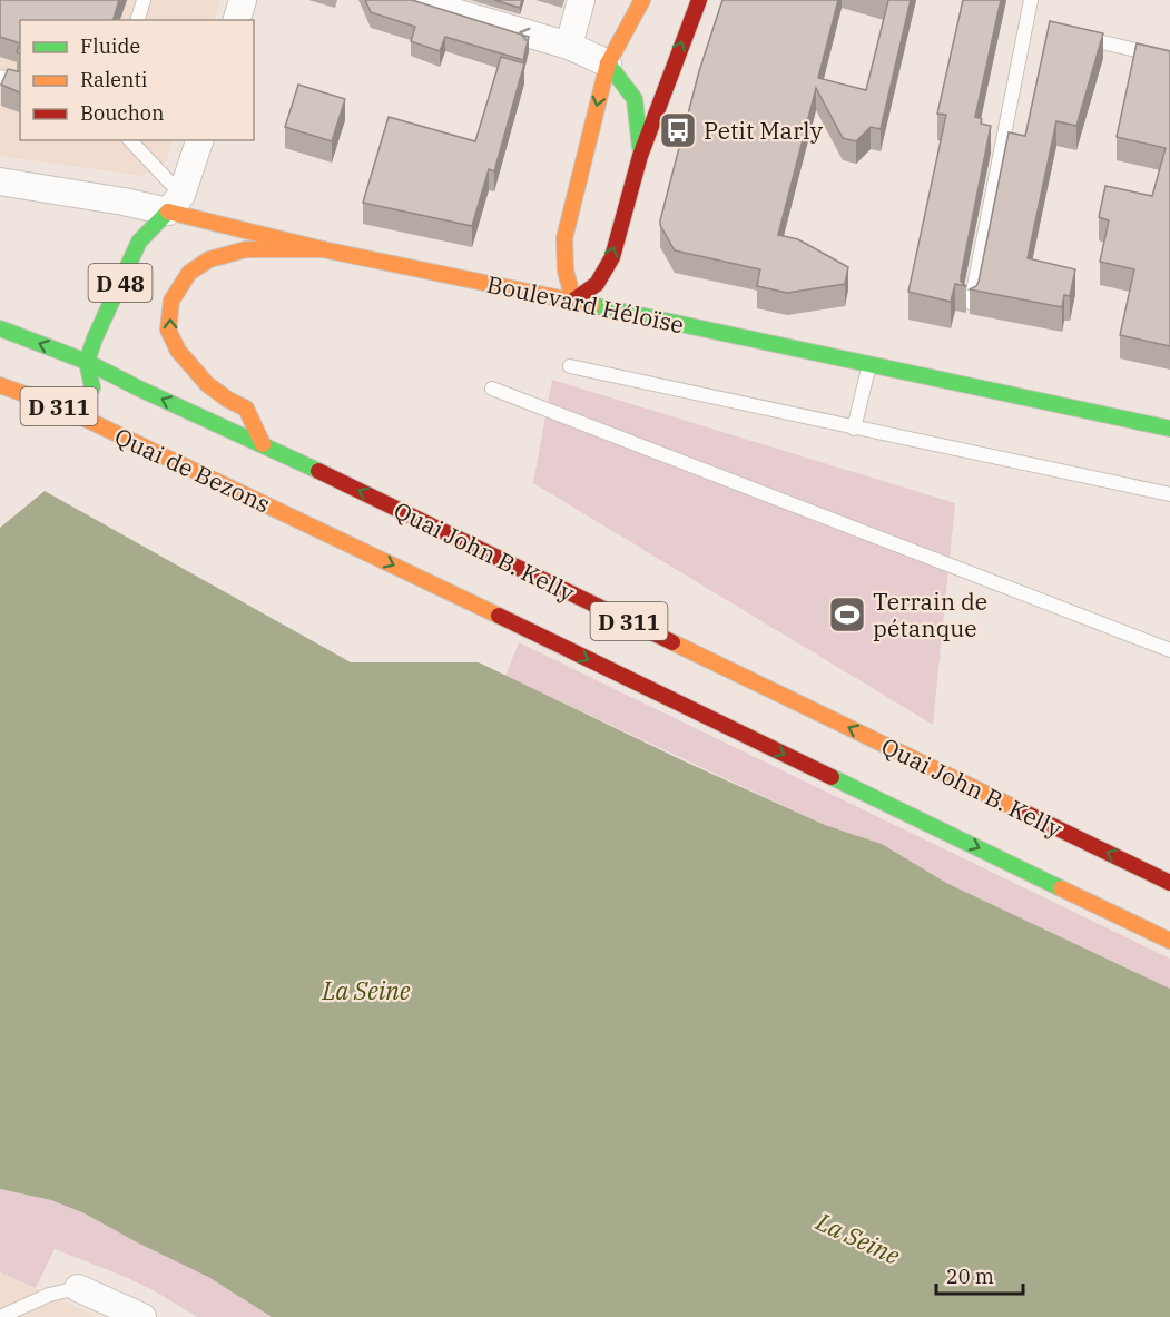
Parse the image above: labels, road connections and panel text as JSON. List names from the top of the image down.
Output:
{
  "streets": {
    "main road": [
      "D 48",
      "Boulevard Héloïse",
      "D 311",
      "Quai de Bezons",
      "Quai John B. Kelly"
    ]
  },
  "crossings": [
    ["D 48", "Boulevard Héloïse"],
    ["D 48", "D 311"],
    ["D 48", "Quai John B. Kelly"],
    ["D 311", "Quai John B. Kelly"]
  ],
  "one_way": ["Quai de Bezons", "Quai John B. Kelly"],
  "water": ["La Seine"],
  "places": {
    "bus stop": ["Petit Marly"],
    "sports": ["Terrain de pétanque"]
  },
  "legend": ["Fluide", "Ralenti", "Bouchon"],
  "scale_bar": "20 m"
}
